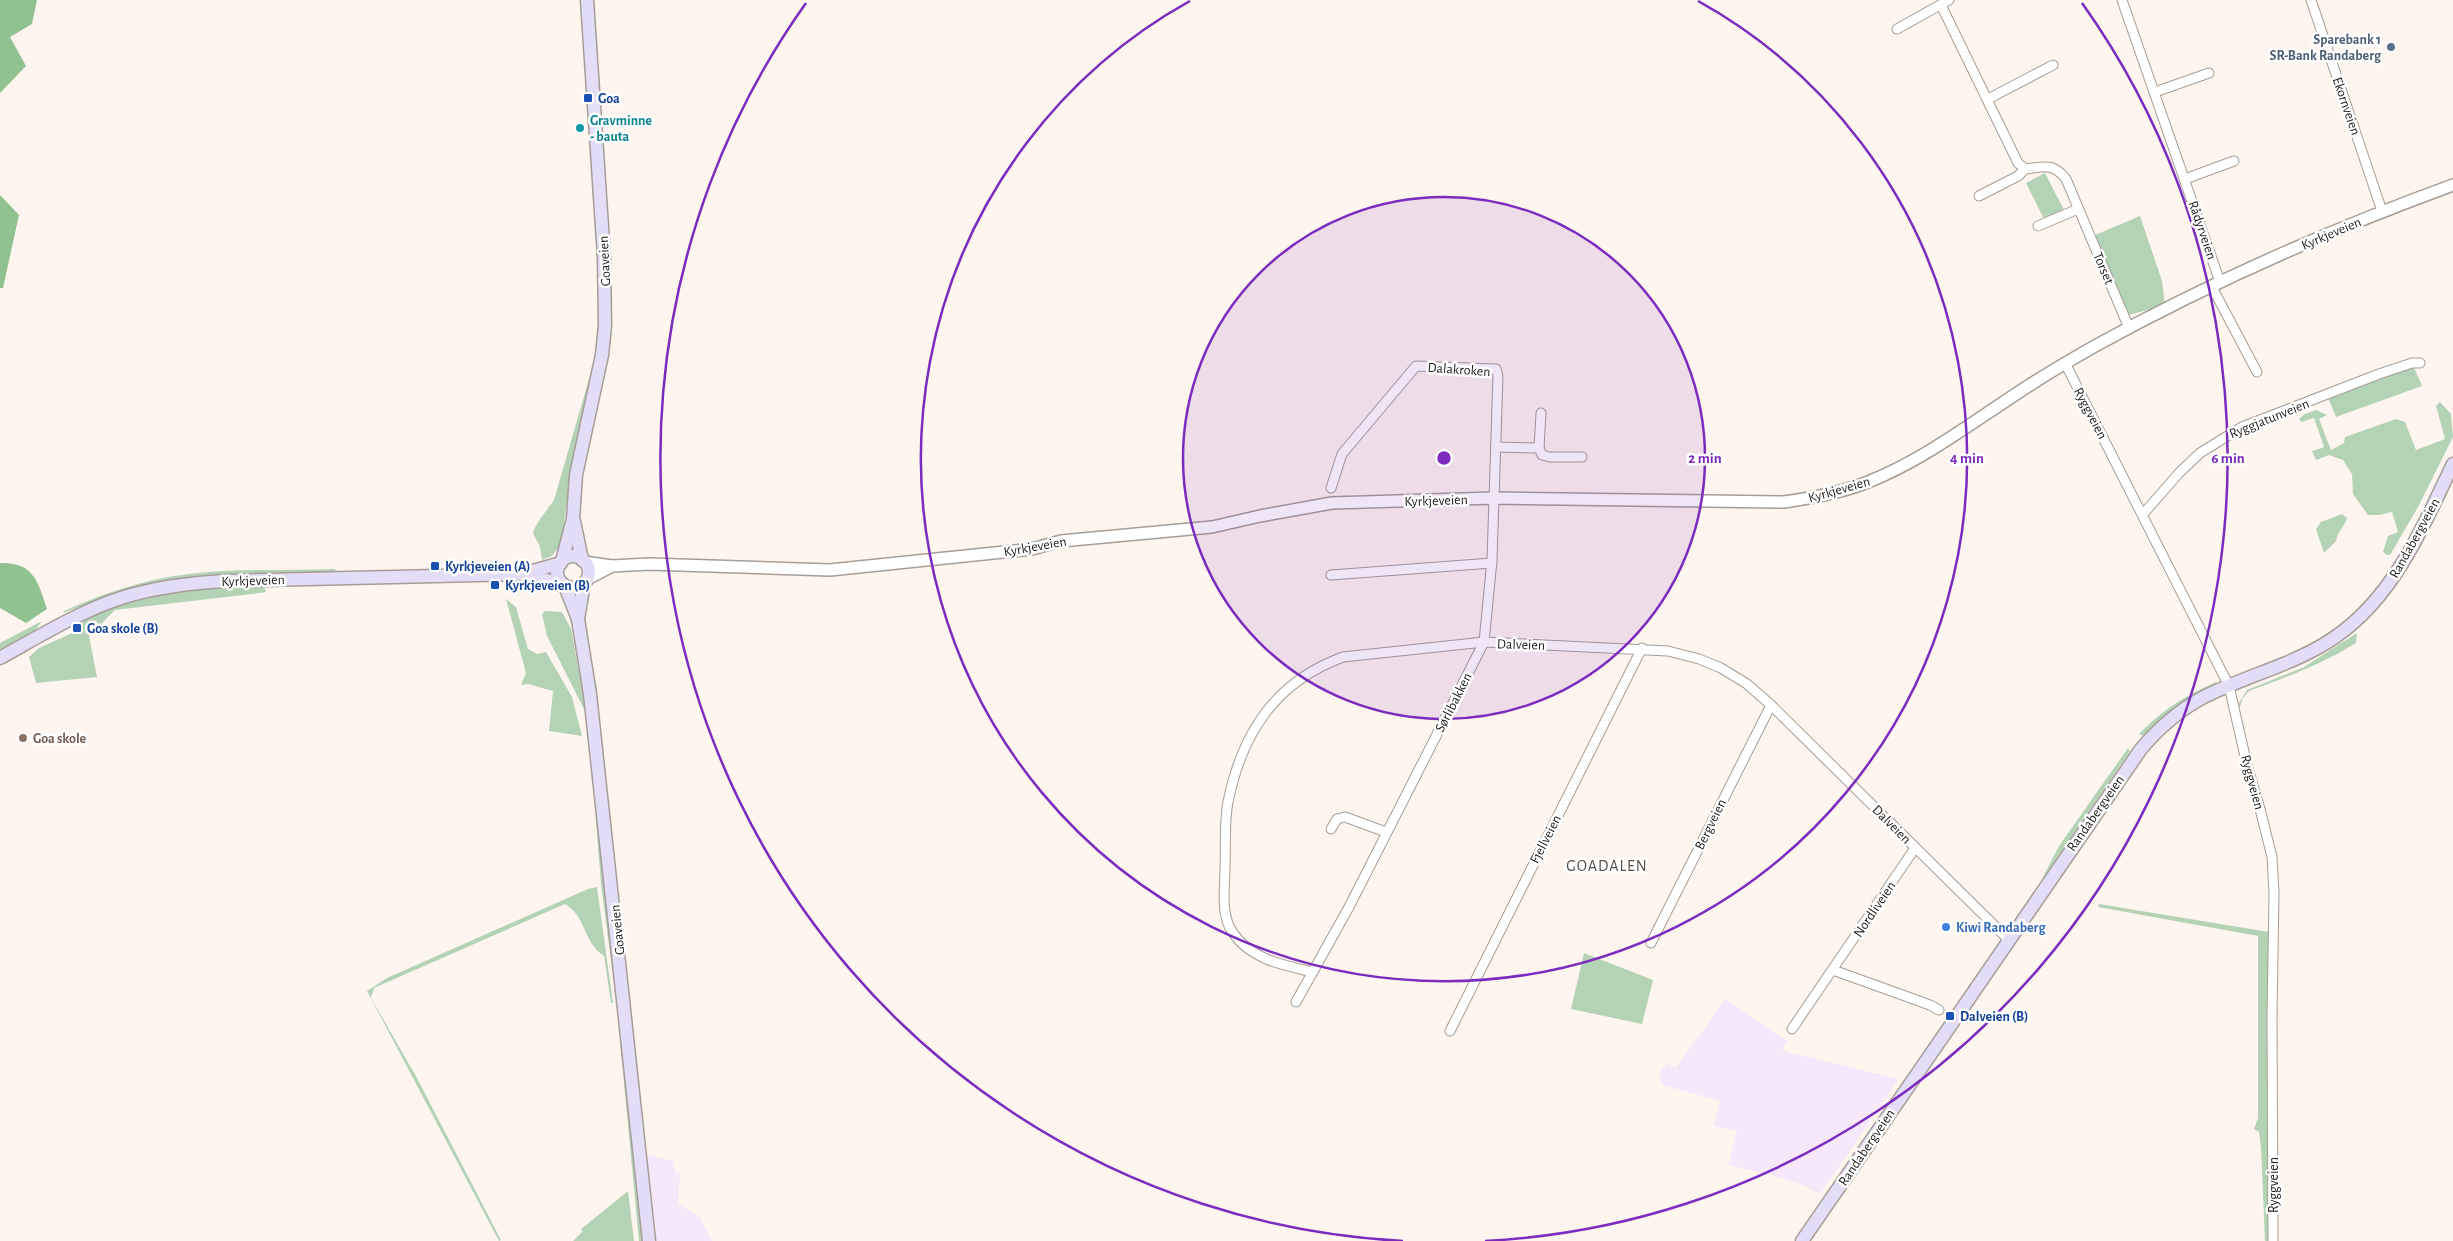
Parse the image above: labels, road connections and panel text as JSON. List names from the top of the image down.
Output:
{
  "streets": {
    "main road": ["Kyrkjeveien", "Goaveien", "Randabergveien"],
    "street": [
      "Ekornveien",
      "Rådyrveien",
      "Torset",
      "Dalakroken",
      "Ryggveien",
      "Ryggjatunveien",
      "Dalveien",
      "Sørlibakken",
      "Bergveien",
      "Fjellveien",
      "Nordliveien"
    ]
  },
  "crossings": [
    ["Ekornveien", "Kyrkjeveien"],
    ["Rådyrveien", "Kyrkjeveien"],
    ["Kyrkjeveien", "Goaveien"],
    ["Kyrkjeveien", "Torset"],
    ["Kyrkjeveien", "Dalakroken"],
    ["Kyrkjeveien", "Ryggveien"],
    ["Kyrkjeveien", "Sørlibakken"],
    ["Dalakroken", "Sørlibakken"],
    ["Ryggveien", "Ryggjatunveien"],
    ["Ryggveien", "Randabergveien"],
    ["Randabergveien", "Dalveien"],
    ["Dalveien", "Sørlibakken"],
    ["Dalveien", "Bergveien"],
    ["Dalveien", "Fjellveien"],
    ["Dalveien", "Nordliveien"]
  ],
  "districts": ["GOADALEN"],
  "places": {
    "other": [
      "Sparebank 1 SR-Bank Randaberg",
      "Gravminne - bauta",
      "Goa skole",
      "Kiwi Randaberg"
    ],
    "transit": [
      "Goa",
      "Kyrkjeveien (A)",
      "Kyrkjeveien (B)",
      "Goa skole (B)",
      "Dalveien (B)"
    ]
  },
  "rings": ["2 min", "4 min", "6 min"]
}
